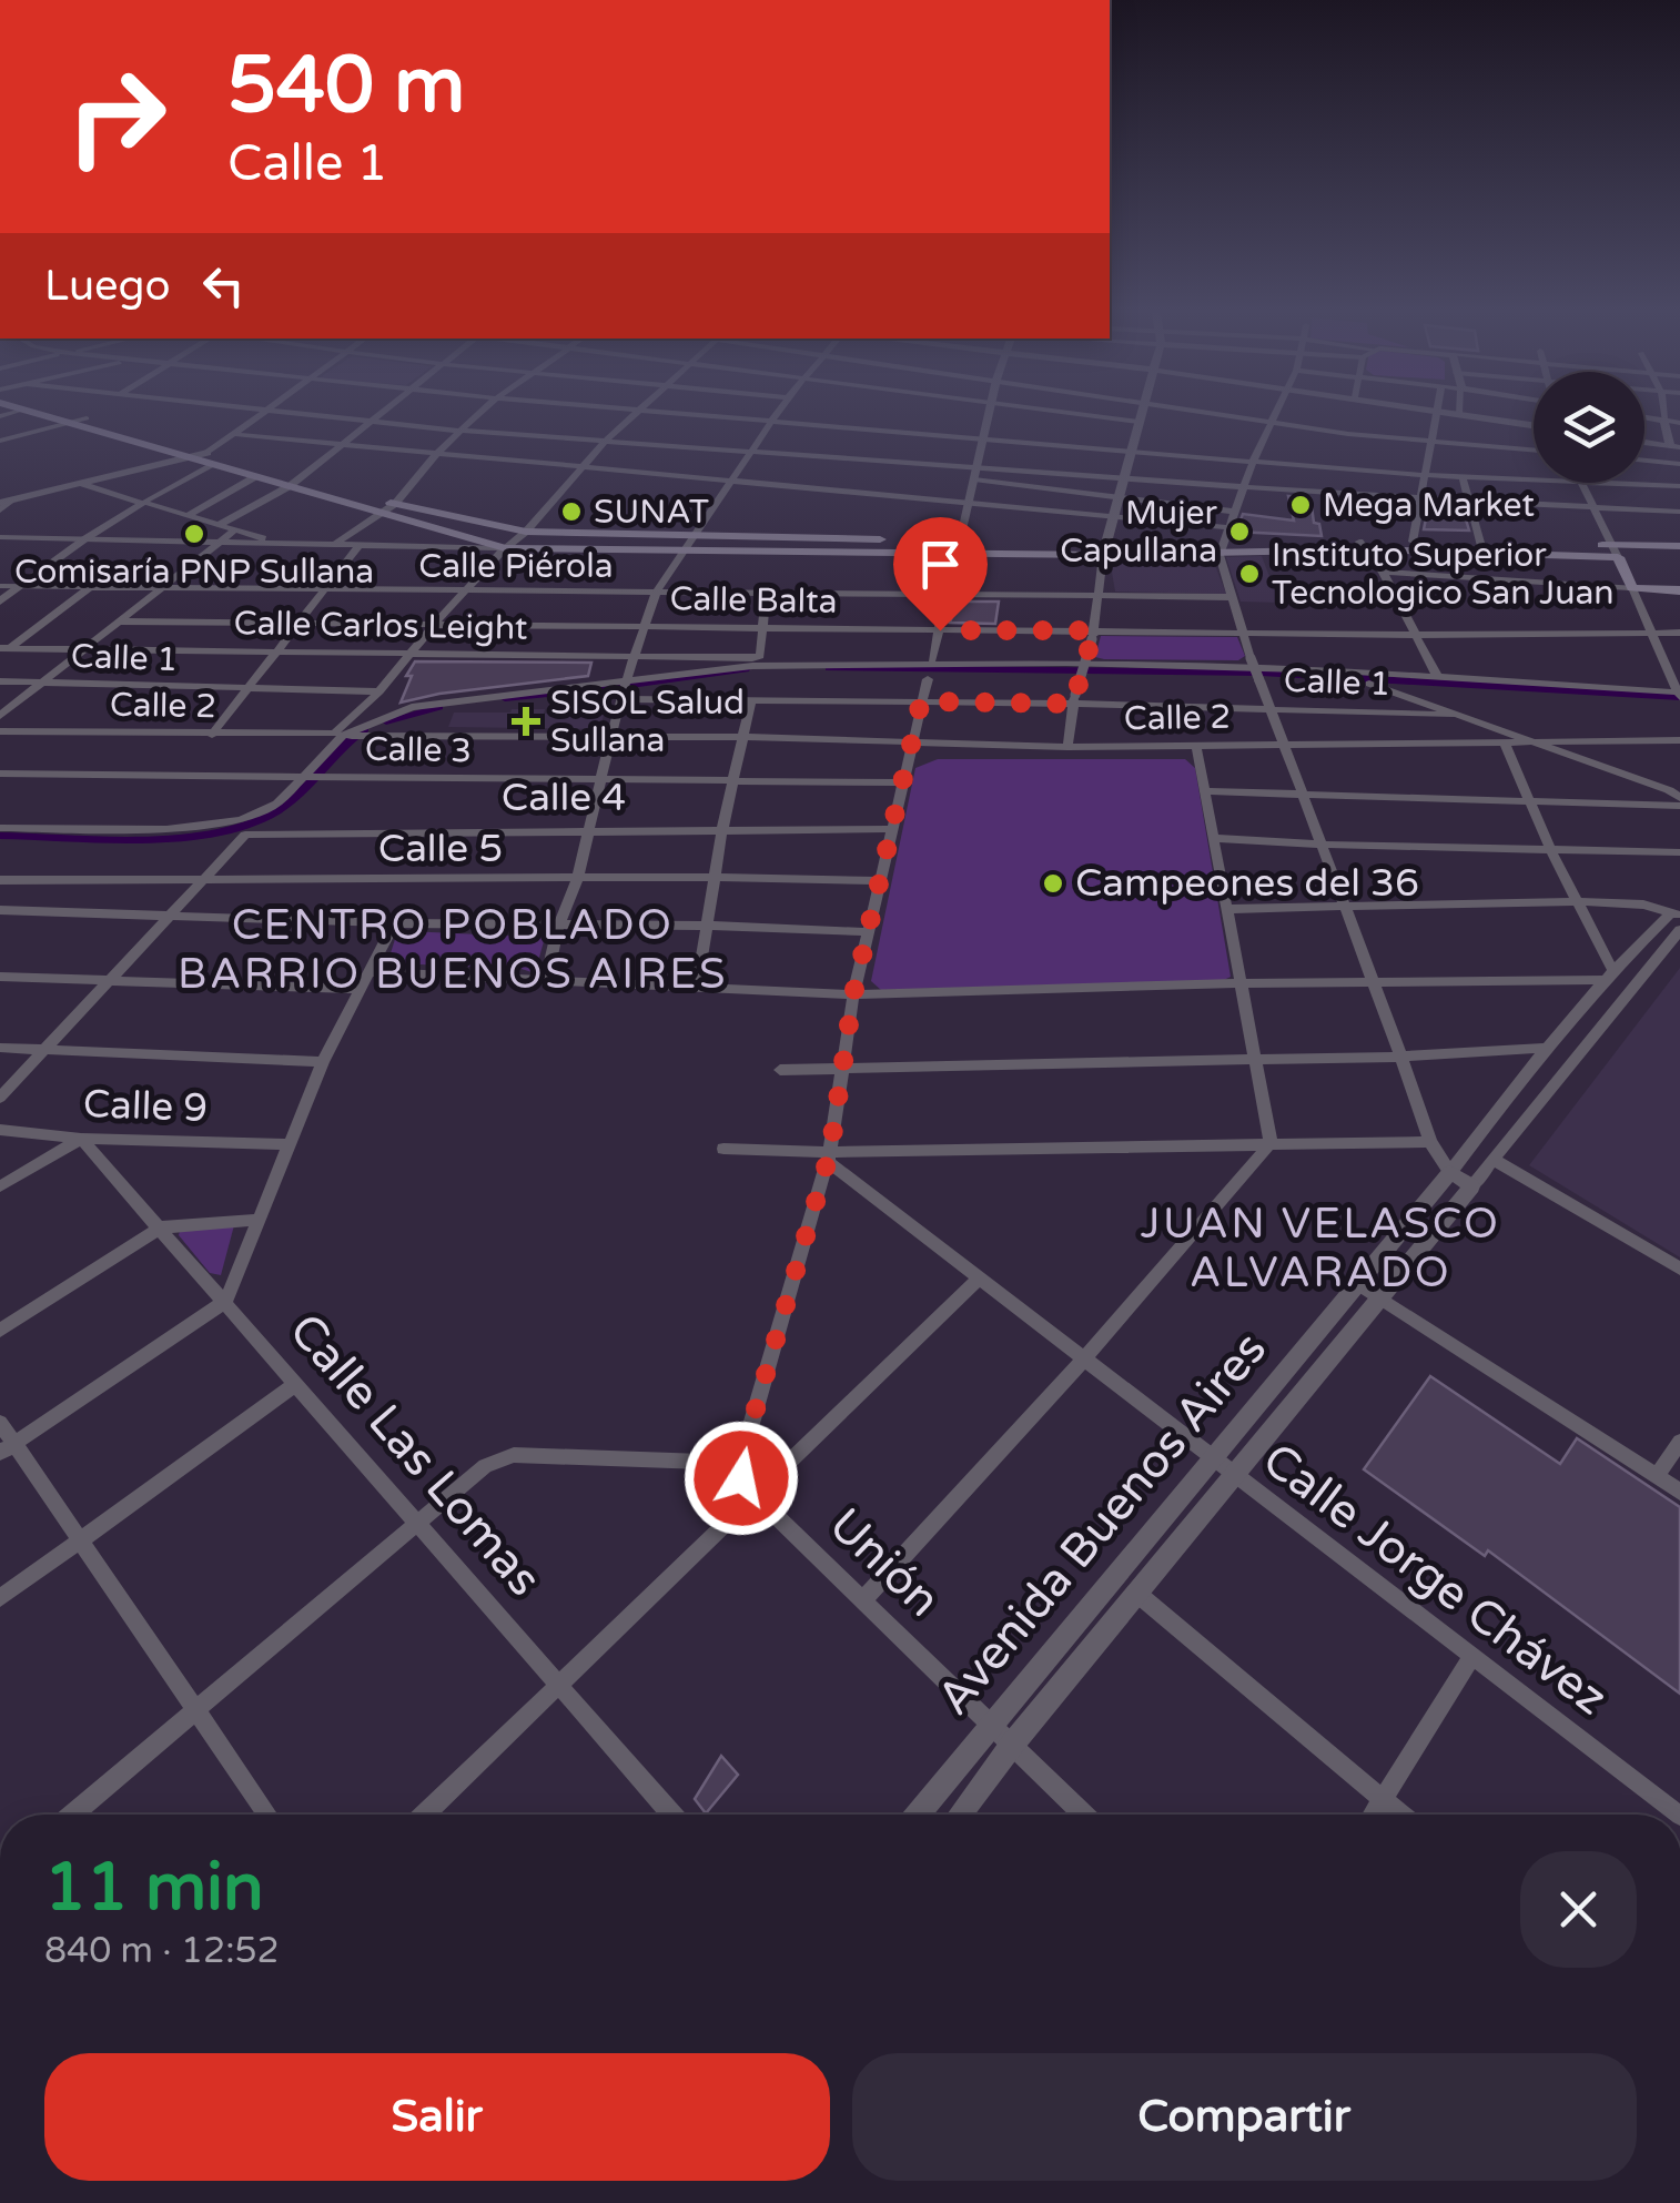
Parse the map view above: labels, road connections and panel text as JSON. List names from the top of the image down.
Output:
{
  "streets": {
    "street": [
      "Calle Piérola",
      "Calle Balta",
      "Calle Carlos Leight",
      "Calle 1",
      "Calle 2",
      "Calle 3",
      "Calle 4",
      "Calle 5",
      "Calle 9",
      "Calle Las Lomas",
      "Avenida Buenos Aires",
      "Unión",
      "Calle Jorge Chávez"
    ]
  },
  "crossings": [
    ["Calle Balta", "Calle Carlos Leight"],
    ["Calle 1", "Calle 2"],
    ["Calle 4", "Calle 5"],
    ["Calle 9", "Calle Las Lomas"],
    ["Avenida Buenos Aires", "Unión"],
    ["Avenida Buenos Aires", "Calle Jorge Chávez"]
  ],
  "districts": ["CENTRO POBLADO BARRIO BUENOS AIRES", "JUAN VELASCO ALVARADO"],
  "places": {
    "other": [
      "Mega Market",
      "SUNAT",
      "Mujer Capullana",
      "Comisaría PNP Sullana",
      "Instituto Superior Tecnologico San Juan",
      "Campeones del 36"
    ],
    "health": ["SISOL Salud Sullana"]
  },
  "page": {
    "turn": ["540 m", "Calle 1"],
    "then": "Luego",
    "heading": ["11 min", "840 m · 12:52"],
    "buttons": ["Salir", "Compartir"]
  }
}
